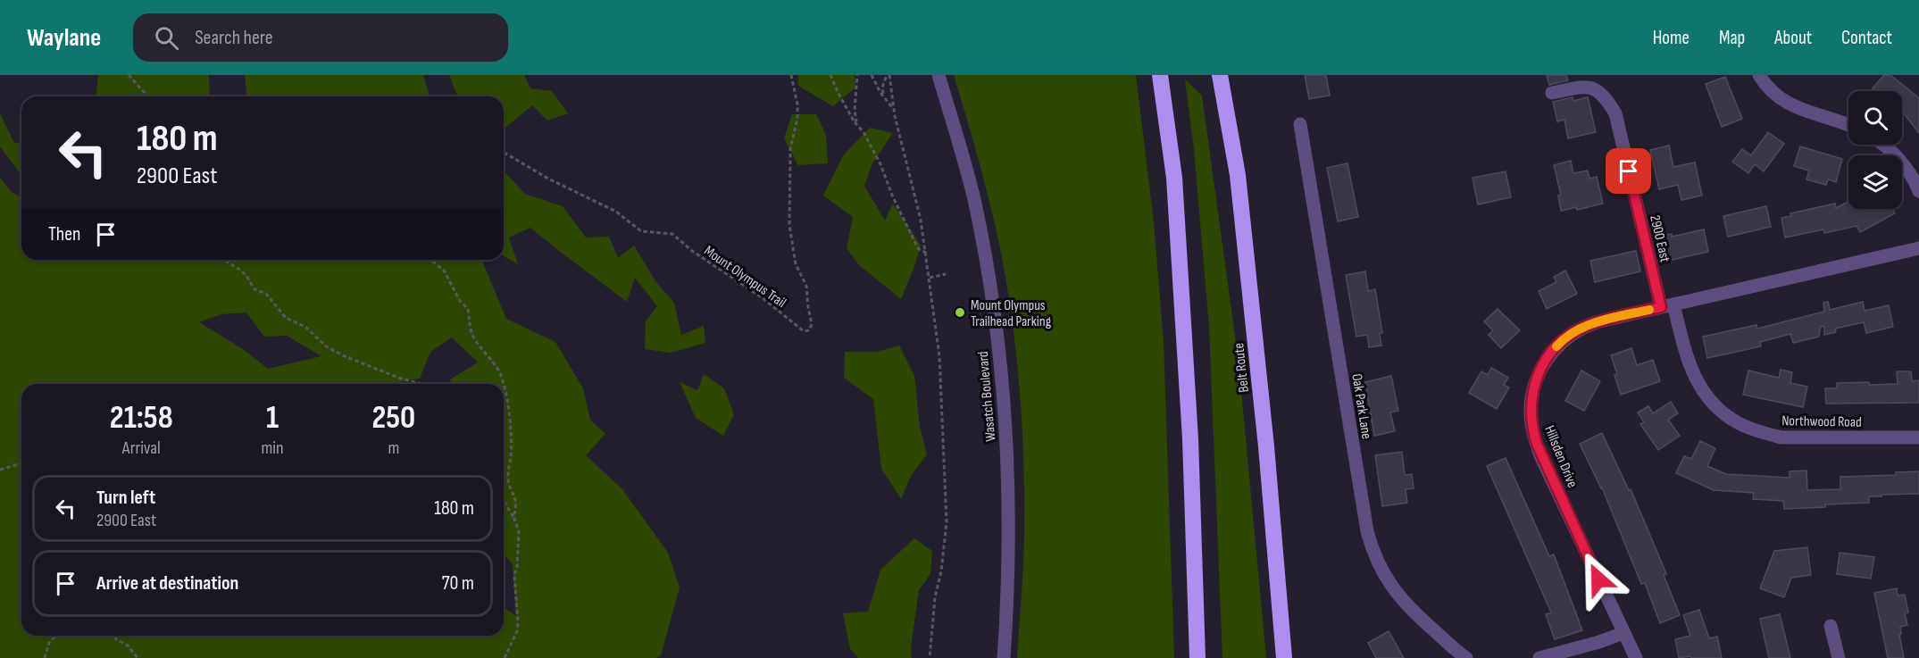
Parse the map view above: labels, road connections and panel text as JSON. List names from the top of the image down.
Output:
{
  "streets": {
    "highway": ["Belt Route"],
    "street": [
      "2900 East",
      "Wasatch Boulevard",
      "Oak Park Lane",
      "Northwood Road",
      "Hillsden Drive"
    ],
    "path": ["Mount Olympus Trail"]
  },
  "crossings": [
    ["2900 East", "Northwood Road"],
    ["2900 East", "Hillsden Drive"],
    ["Northwood Road", "Hillsden Drive"]
  ],
  "places": ["Mount Olympus Trailhead Parking"],
  "page": {
    "header": "Waylane",
    "search": "Search here",
    "nav": [
      "Home",
      "Map",
      "About",
      "Contact"
    ],
    "turn": ["180 m", "2900 East"],
    "then": "Then",
    "eta": [
      "21:58",
      "Arrival",
      "1",
      "min",
      "250",
      "m"
    ],
    "list": [
      {
        "name": "Turn left",
        "note": "2900 East",
        "value": "180 m"
      },
      {
        "name": "Arrive at destination",
        "value": "70 m"
      }
    ]
  }
}
